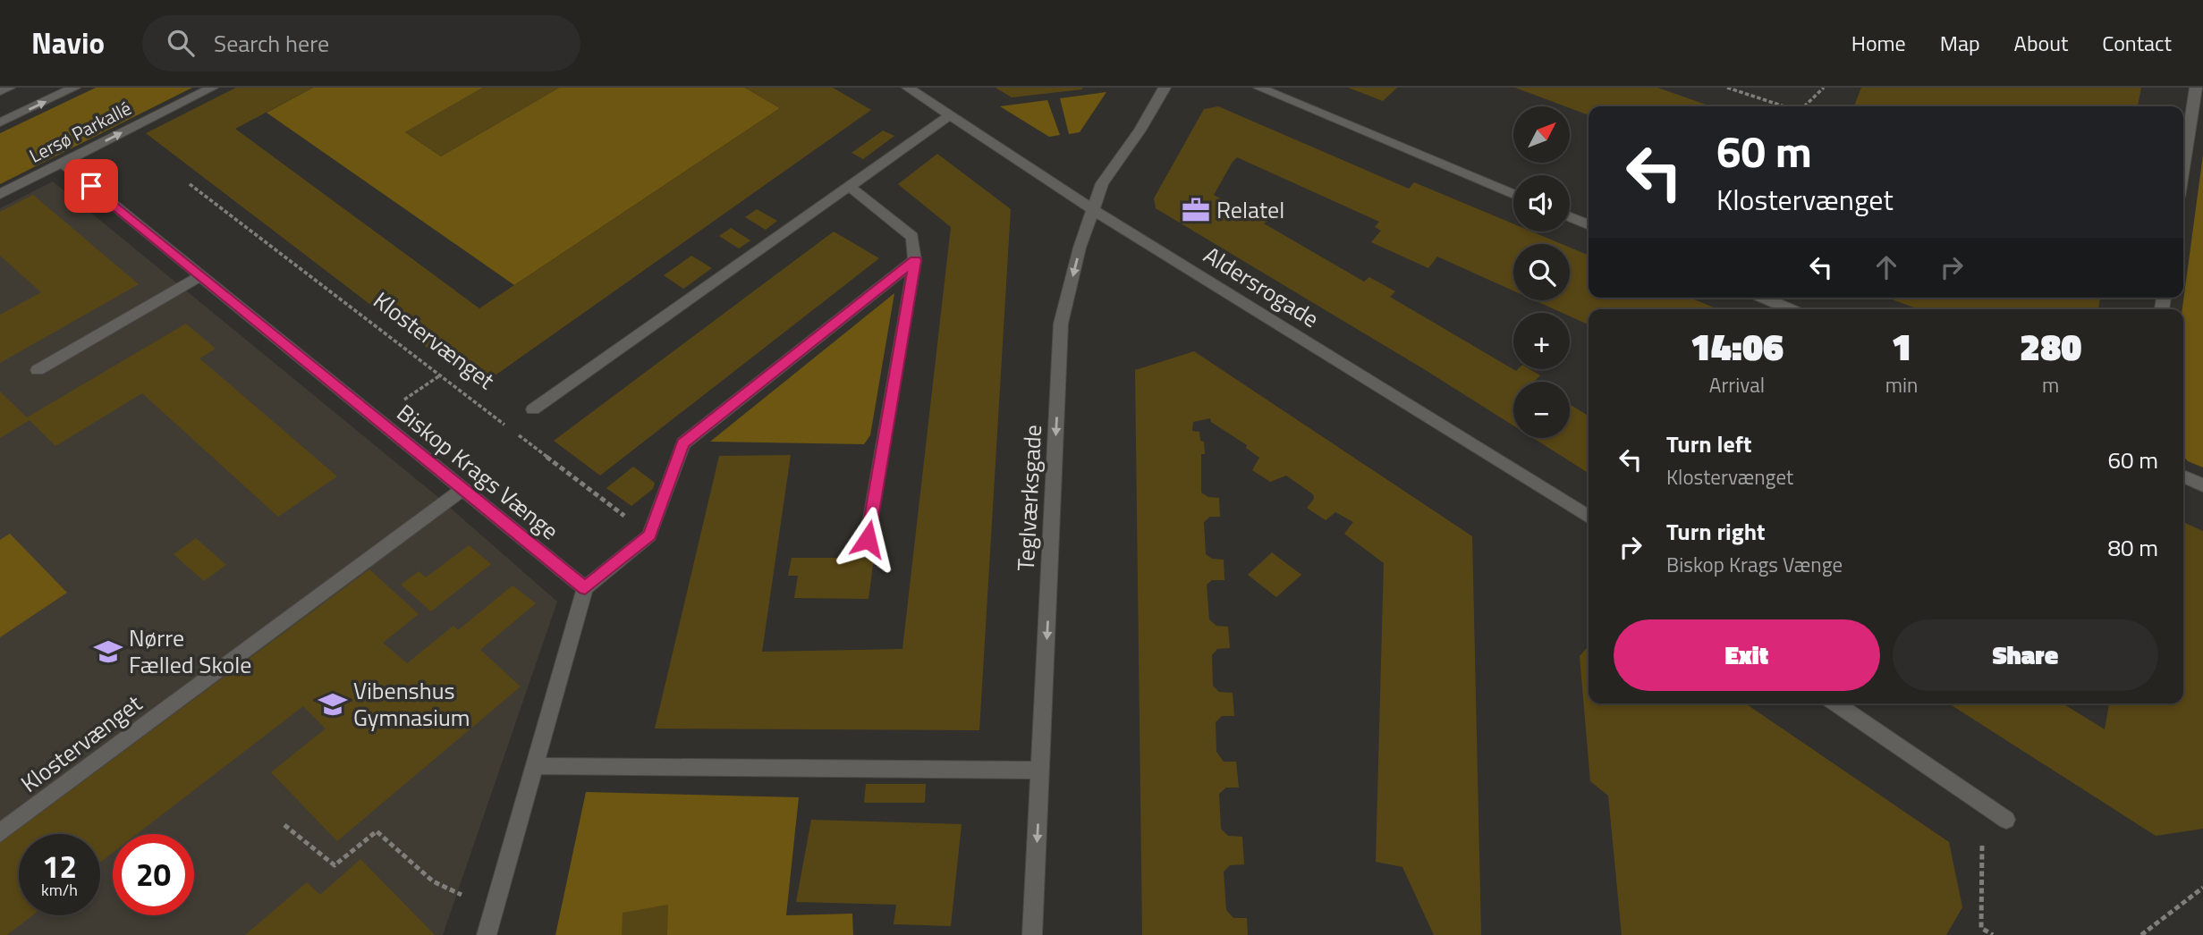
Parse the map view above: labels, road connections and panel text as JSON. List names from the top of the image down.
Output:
{
  "streets": {
    "street": [
      "Lersø Parkallé",
      "Aldersrogade",
      "Klostervænget",
      "Biskop Krags Vænge",
      "Teglværksgade"
    ]
  },
  "crossings": [
    ["Lersø Parkallé", "Biskop Krags Vænge"],
    ["Aldersrogade", "Teglværksgade"],
    ["Klostervænget", "Biskop Krags Vænge"]
  ],
  "one_way": ["Lersø Parkallé", "Teglværksgade"],
  "places": {
    "office": ["Relatel"],
    "school or university": ["Nørre Fælled Skole", "Vibenshus Gymnasium"]
  },
  "north": "top right",
  "page": {
    "header": "Navio",
    "search": "Search here",
    "nav": [
      "Home",
      "Map",
      "About",
      "Contact"
    ],
    "map_buttons": ["+", "−"],
    "turn": ["60 m", "Klostervænget"],
    "eta": [
      "14:06",
      "Arrival",
      "1",
      "min",
      "280",
      "m"
    ],
    "list": [
      {
        "name": "Turn left",
        "note": "Klostervænget",
        "value": "60 m"
      },
      {
        "name": "Turn right",
        "note": "Biskop Krags Vænge",
        "value": "80 m"
      }
    ],
    "buttons": ["Exit", "Share"],
    "speed": "12 km/h",
    "limit": "20"
  }
}
